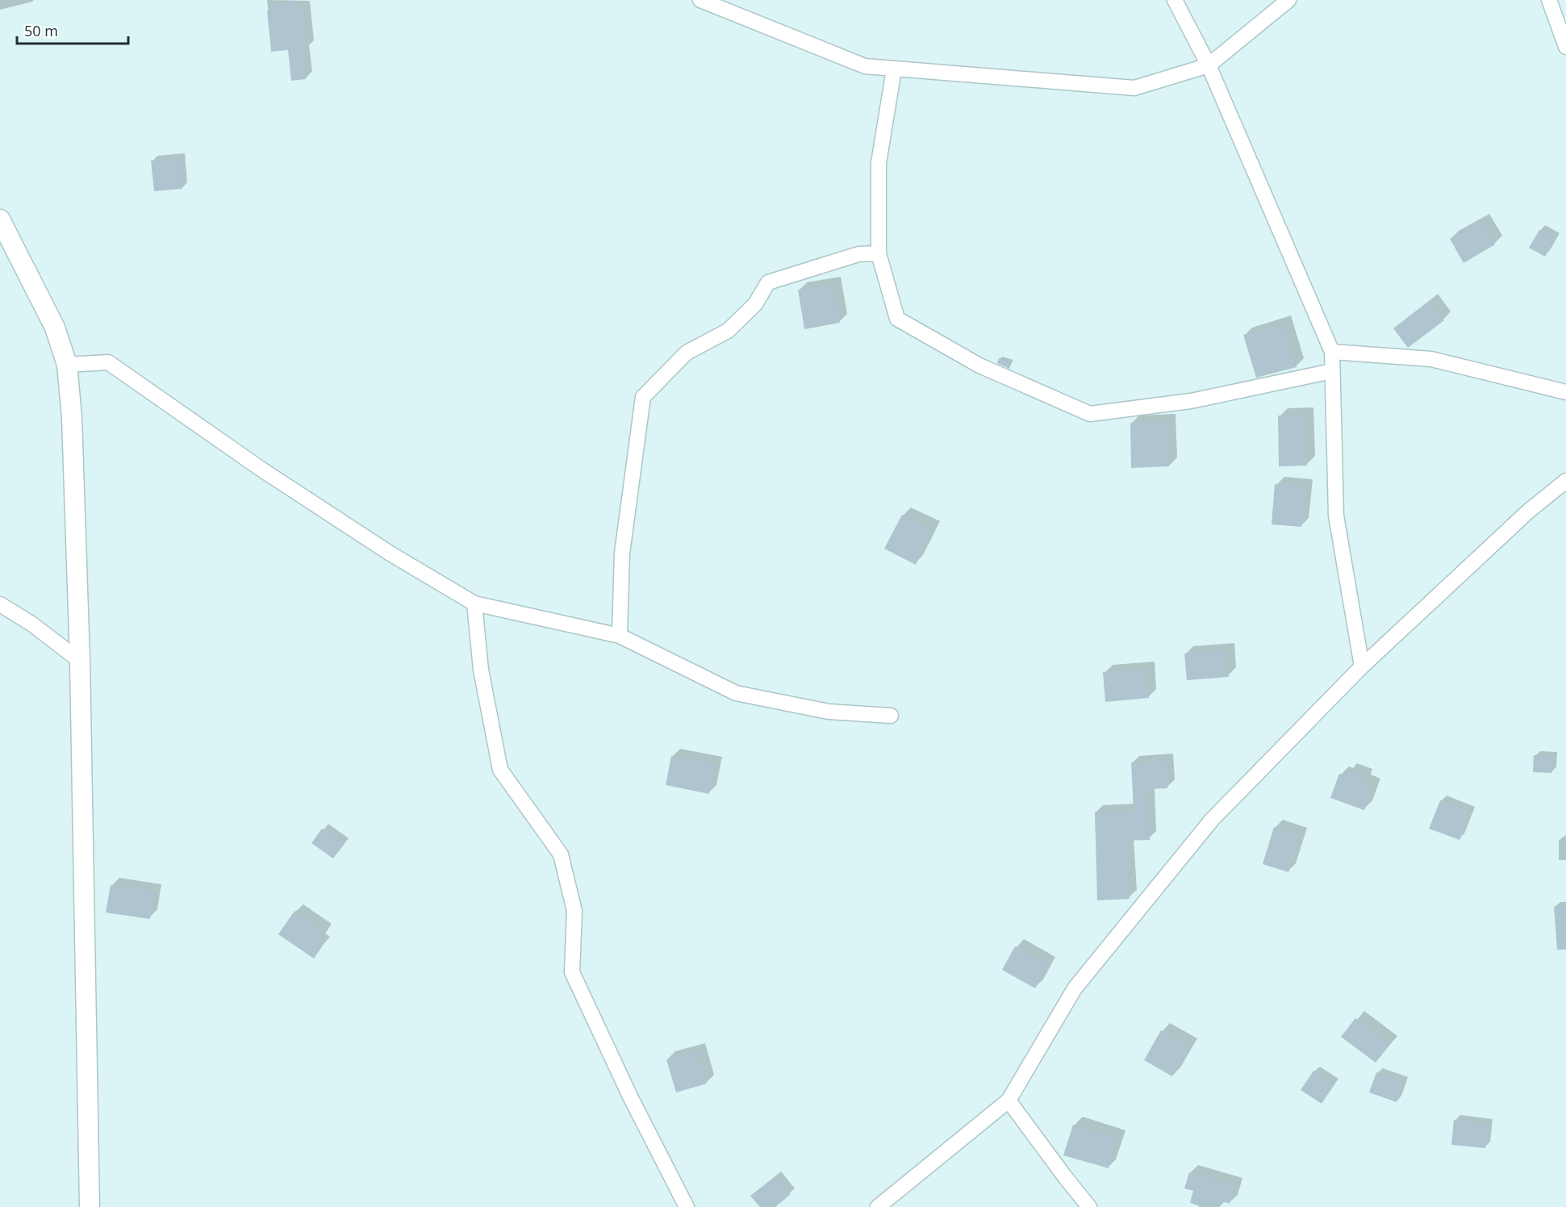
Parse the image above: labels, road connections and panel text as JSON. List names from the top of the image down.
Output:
{
  "scale_bar": "50 m"
}
